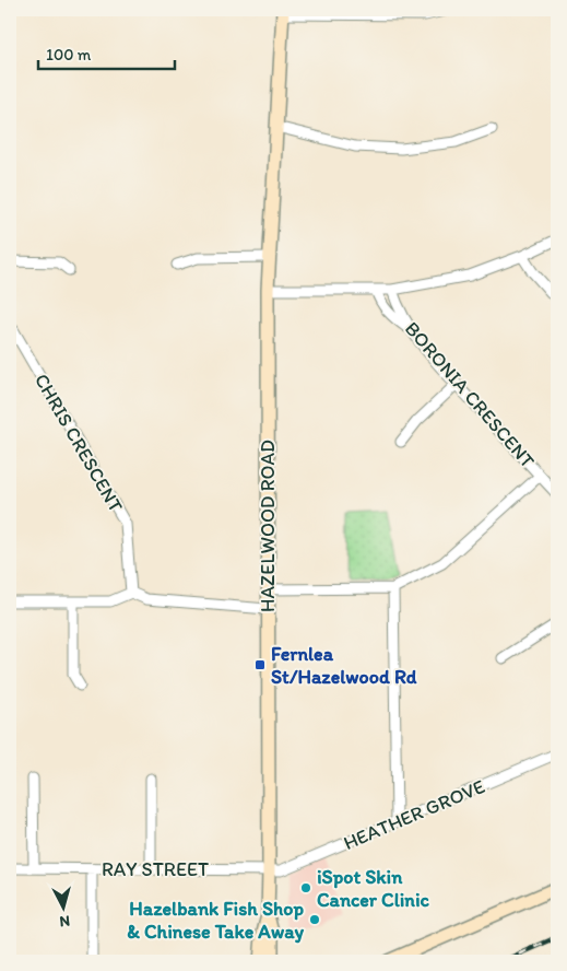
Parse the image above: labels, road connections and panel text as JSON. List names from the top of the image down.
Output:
{
  "streets": {
    "main road": ["HAZELWOOD ROAD"],
    "street": [
      "BORONIA CRESCENT",
      "CHRIS CRESCENT",
      "HEATHER GROVE",
      "RAY STREET"
    ]
  },
  "crossings": [
    ["HAZELWOOD ROAD", "HEATHER GROVE"],
    ["HAZELWOOD ROAD", "RAY STREET"],
    ["HEATHER GROVE", "RAY STREET"]
  ],
  "places": {
    "transit": ["Fernlea St/Hazelwood Rd"],
    "other": ["iSpot Skin Cancer Clinic", "Hazelbank Fish Shop & Chinese Take Away"]
  },
  "scale_bar": "100 m",
  "north": "bottom"
}
